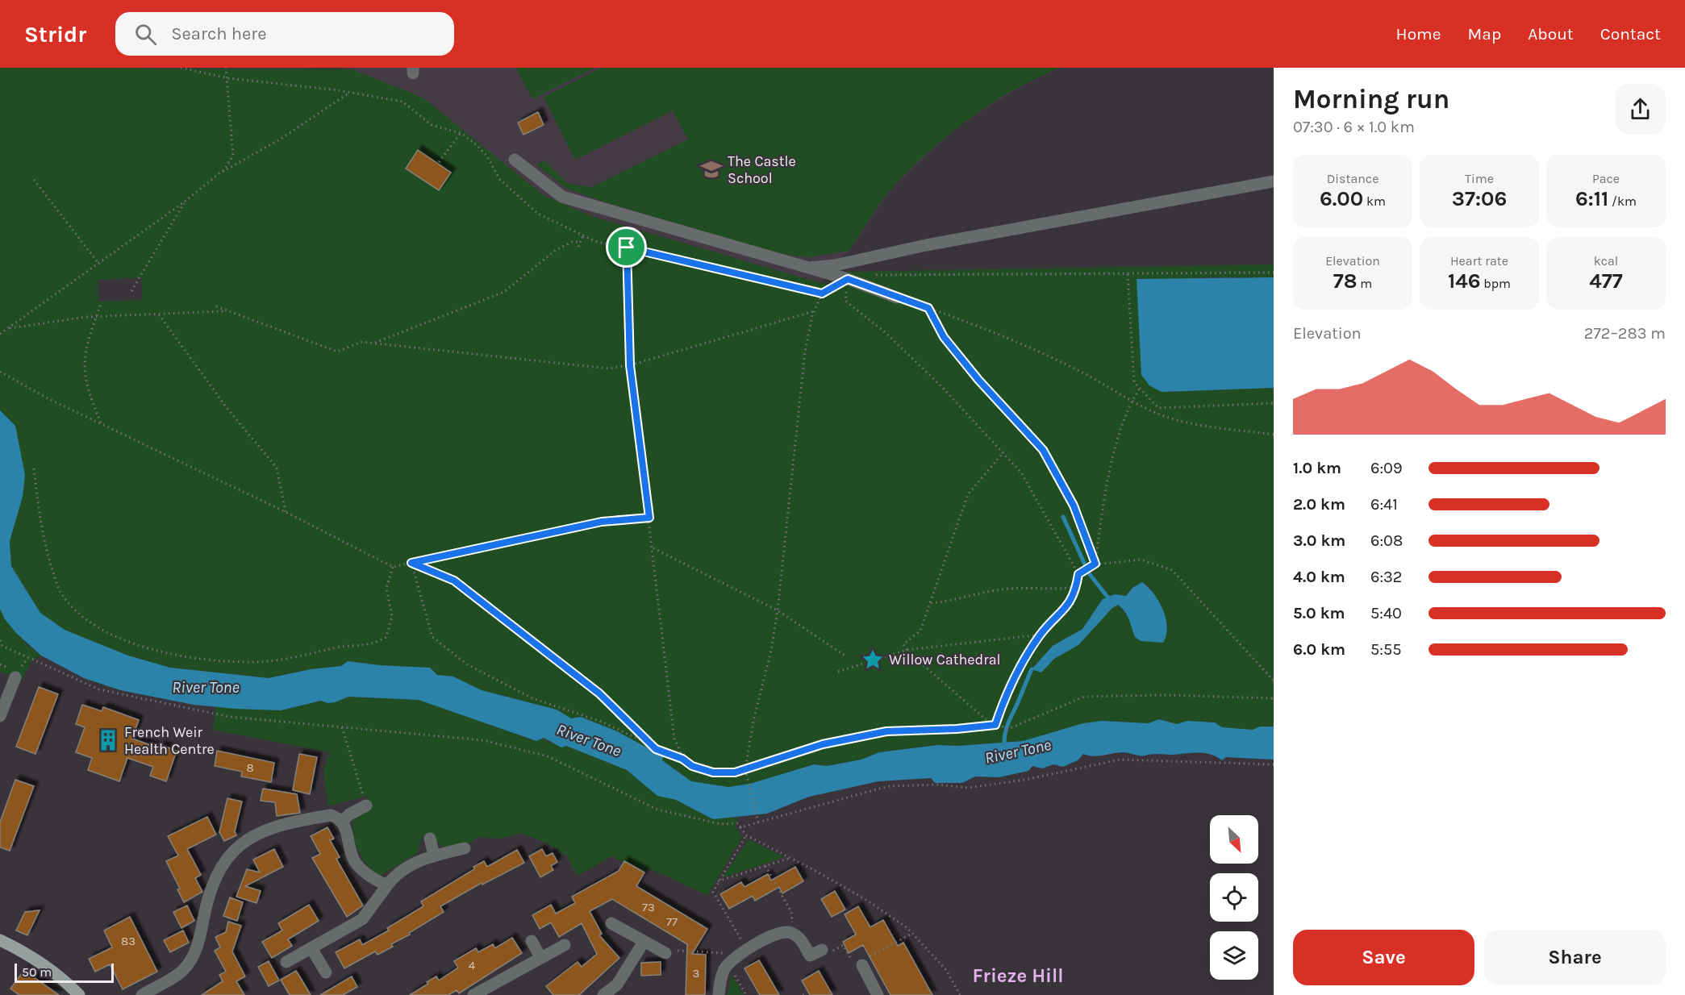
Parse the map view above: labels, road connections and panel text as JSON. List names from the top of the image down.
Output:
{
  "districts": ["Frieze Hill"],
  "water": ["River Tone"],
  "places": {
    "school or university": ["The Castle School"],
    "place": ["Willow Cathedral"],
    "building": ["French Weir Health Centre"]
  },
  "house_numbers": [
    "8",
    "73",
    "77",
    "83",
    "4",
    "3"
  ],
  "scale_bar": "50 m",
  "north": "bottom right",
  "page": {
    "header": "Stridr",
    "search": "Search here",
    "nav": [
      "Home",
      "Map",
      "About",
      "Contact"
    ],
    "heading": ["Morning run", "07:30 · 6 × 1.0 km"],
    "stats": [
      ["Distance", "6.00 km"],
      ["Time", "37:06"],
      ["Pace", "6:11 /km"],
      ["Elevation", "78 m"],
      ["Heart rate", "146 bpm"],
      ["kcal", "477"]
    ],
    "chart": ["Elevation", "272–283 m"],
    "list": [
      {
        "name": "1.0 km",
        "note": "6:09"
      },
      {
        "name": "2.0 km",
        "note": "6:41"
      },
      {
        "name": "3.0 km",
        "note": "6:08"
      },
      {
        "name": "4.0 km",
        "note": "6:32"
      },
      {
        "name": "5.0 km",
        "note": "5:40"
      },
      {
        "name": "6.0 km",
        "note": "5:55"
      }
    ],
    "buttons": ["Save", "Share"],
    "scale": "50 m"
  }
}
